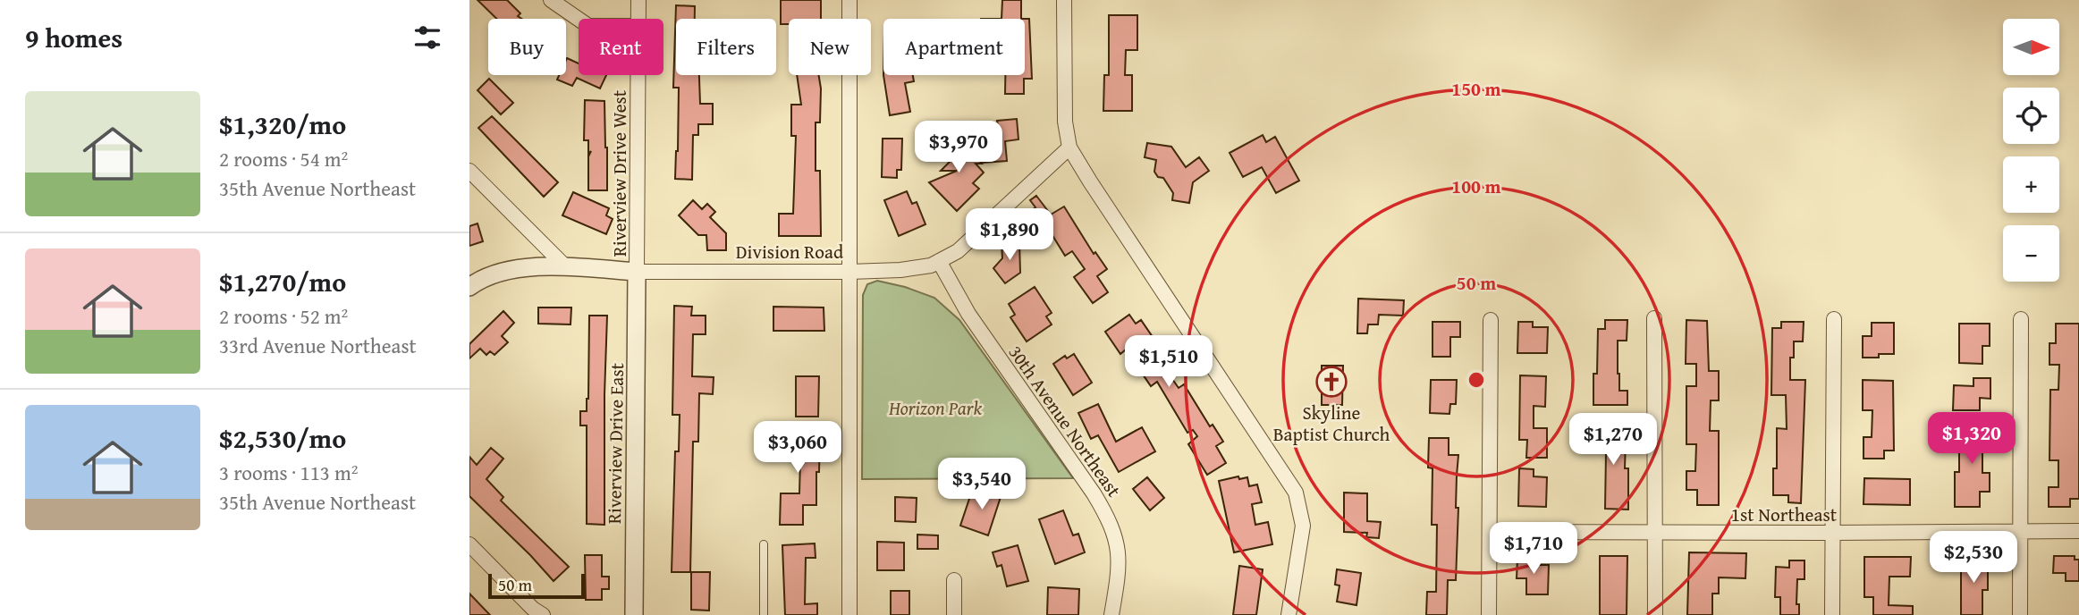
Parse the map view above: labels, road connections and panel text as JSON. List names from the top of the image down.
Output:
{
  "streets": {
    "street": [
      "Riverview Drive West",
      "Division Road",
      "30th Avenue Northeast",
      "Riverview Drive East",
      "1st Northeast"
    ]
  },
  "crossings": [
    ["Riverview Drive West", "Division Road"],
    ["Riverview Drive West", "Riverview Drive East"],
    ["Division Road", "30th Avenue Northeast"],
    ["Division Road", "Riverview Drive East"]
  ],
  "parks": ["Horizon Park"],
  "places": {
    "church": ["Skyline Baptist Church"]
  },
  "scale_bar": "50 m",
  "north": "right",
  "page": {
    "heading": "9 homes",
    "map_buttons": ["+", "−"],
    "chip": [
      "Buy",
      "Rent",
      "Filters",
      "New",
      "Apartment"
    ],
    "list": [
      {
        "name": "$1,320/mo",
        "note": "2 rooms · 54 m² · 35th Avenue Northeast"
      },
      {
        "name": "$1,270/mo",
        "note": "2 rooms · 52 m² · 33rd Avenue Northeast"
      },
      {
        "name": "$2,530/mo",
        "note": "3 rooms · 113 m² · 35th Avenue Northeast"
      }
    ],
    "price": [
      "$3,970",
      "$1,890",
      "$1,510",
      "$1,320",
      "$1,270",
      "$3,060",
      "$3,540",
      "$1,710",
      "$2,530"
    ],
    "scale": "50 m"
  },
  "rings": ["150 m", "100 m", "50 m"]
}
